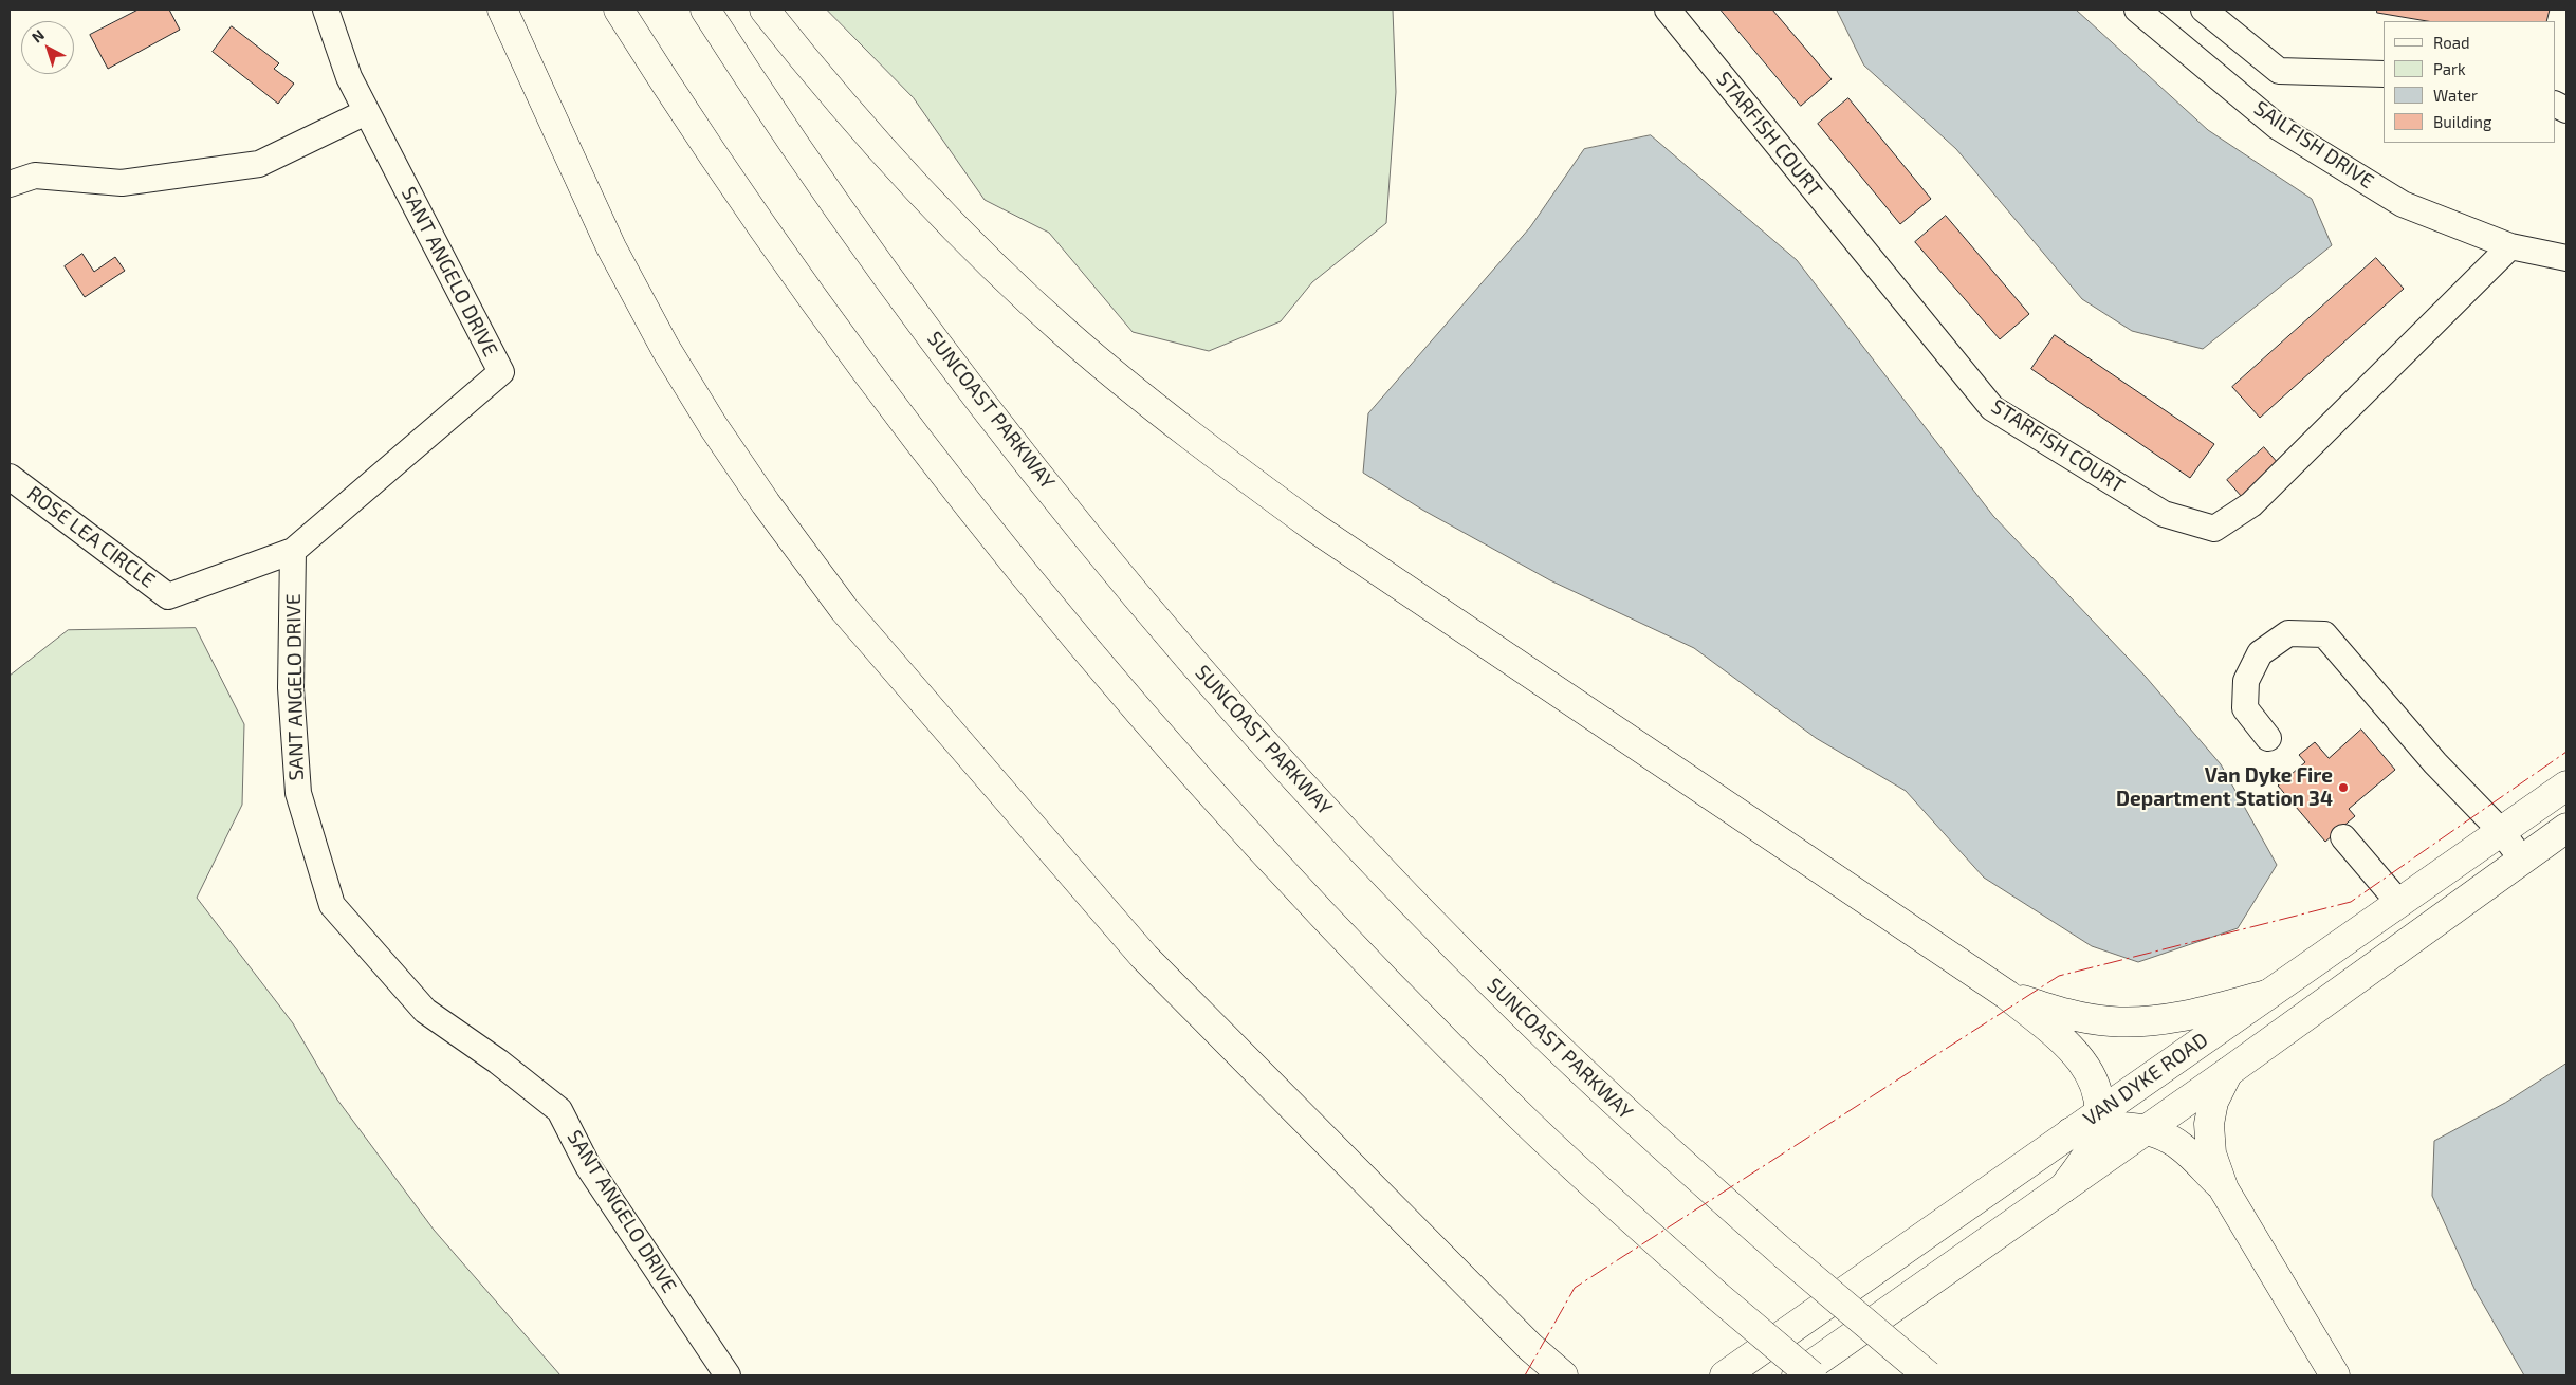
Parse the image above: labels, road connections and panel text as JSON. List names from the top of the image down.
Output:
{
  "streets": {
    "main road": ["SUNCOAST PARKWAY", "VAN DYKE ROAD"],
    "street": [
      "STARFISH COURT",
      "SAILFISH DRIVE",
      "SANT ANGELO DRIVE",
      "ROSE LEA CIRCLE"
    ]
  },
  "crossings": [
    ["STARFISH COURT", "SAILFISH DRIVE"],
    ["SANT ANGELO DRIVE", "ROSE LEA CIRCLE"]
  ],
  "places": ["Van Dyke Fire Department Station 34"],
  "legend": [
    "Road",
    "Park",
    "Water",
    "Building"
  ],
  "north": "top left"
}
